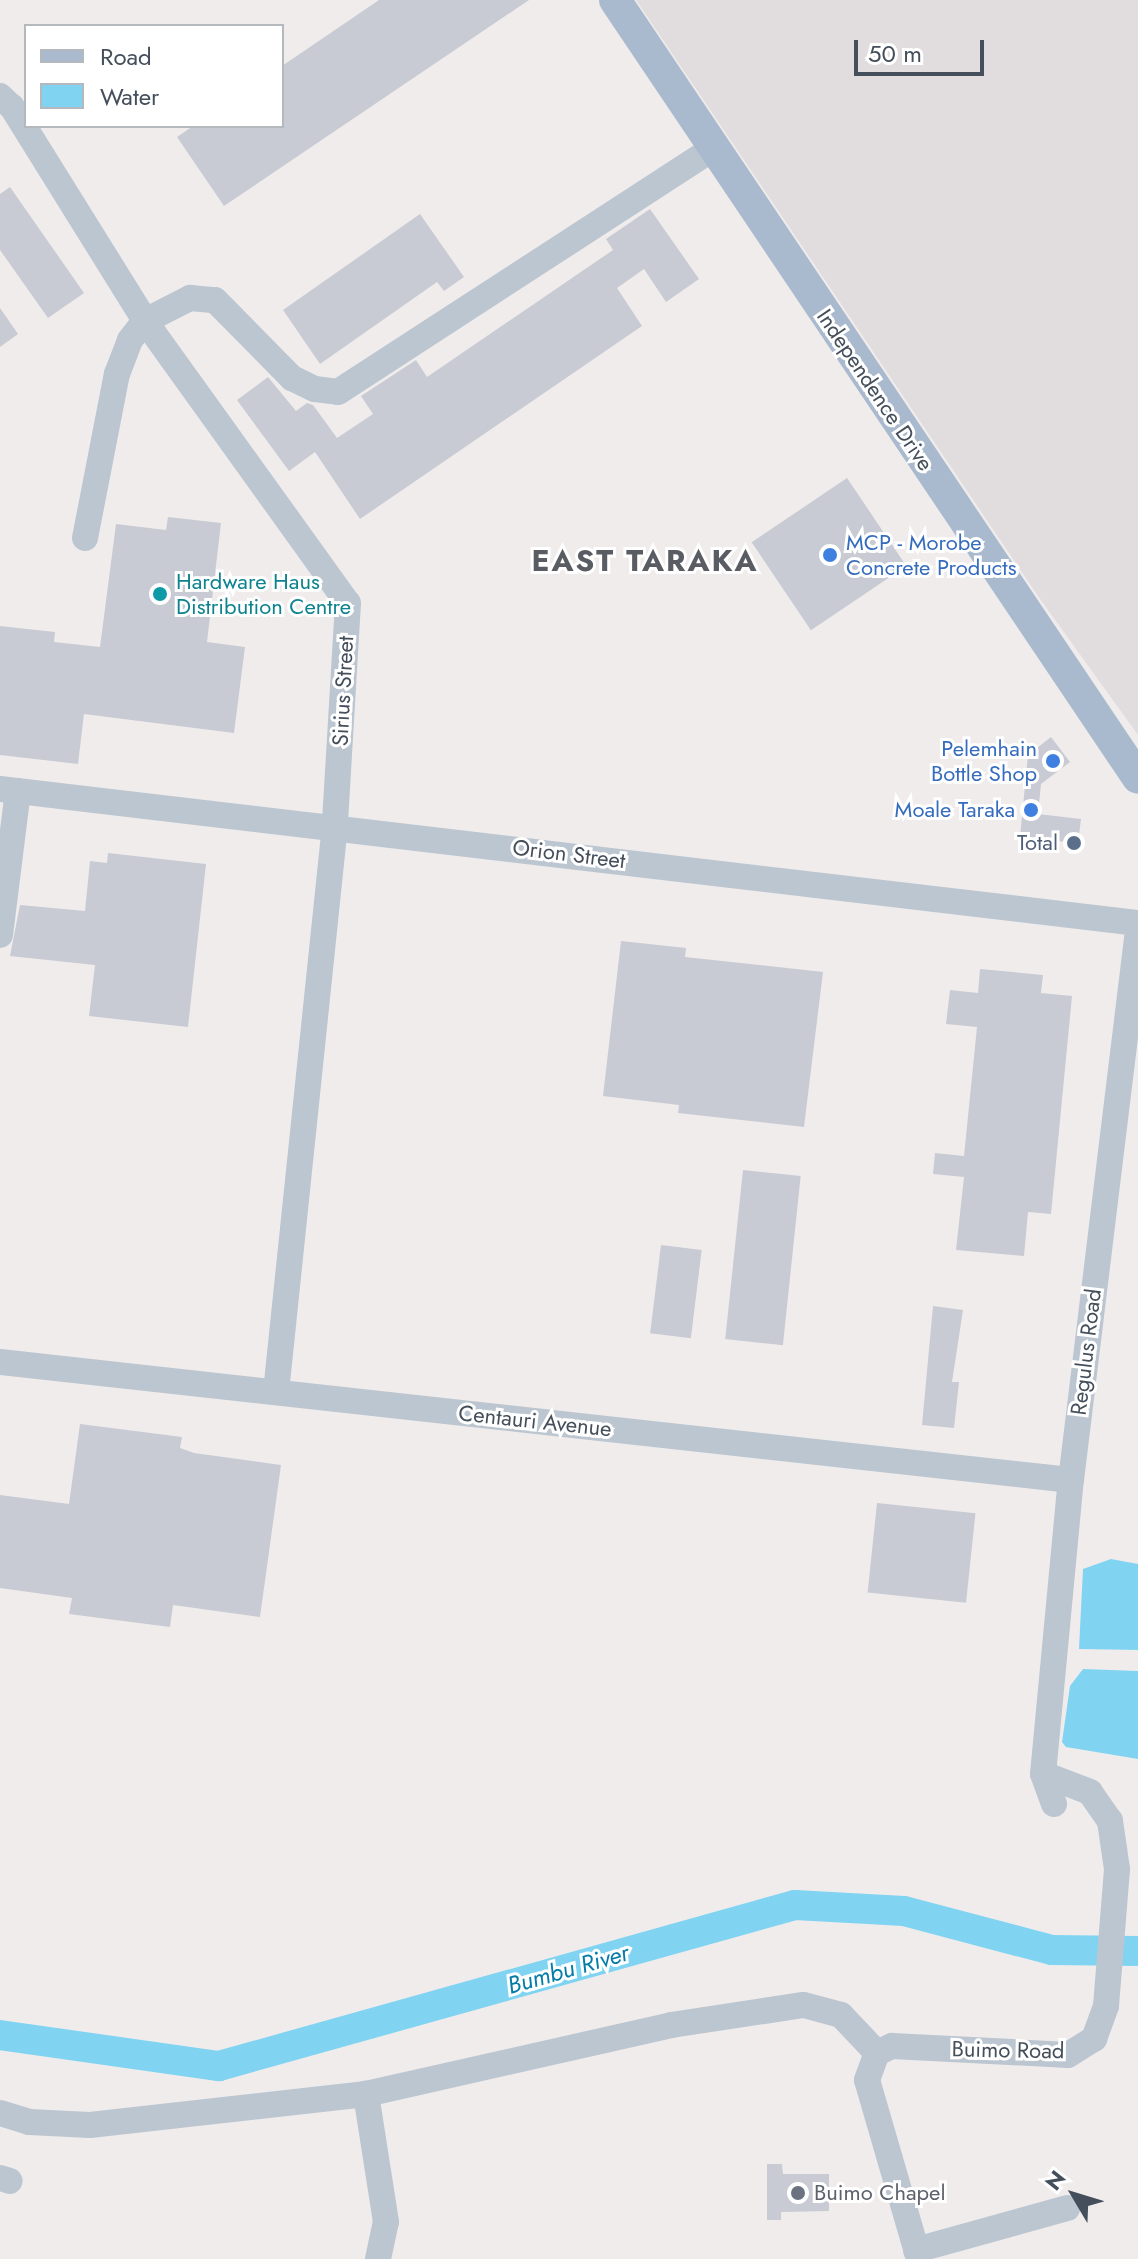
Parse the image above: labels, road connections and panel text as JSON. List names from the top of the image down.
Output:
{
  "streets": {
    "main road": ["Independence Drive"],
    "street": [
      "Sirius Street",
      "Orion Street",
      "Regulus Road",
      "Centauri Avenue",
      "Buimo Road"
    ]
  },
  "crossings": [
    ["Sirius Street", "Orion Street"],
    ["Sirius Street", "Centauri Avenue"],
    ["Regulus Road", "Centauri Avenue"],
    ["Regulus Road", "Buimo Road"]
  ],
  "districts": ["EAST TARAKA"],
  "water": ["Bumbu River"],
  "places": [
    "MCP - Morobe Concrete Products",
    "Hardware Haus Distribution Centre",
    "Pelemhain Bottle Shop",
    "Moale Taraka",
    "Total",
    "Buimo Chapel"
  ],
  "legend": ["Road", "Water"],
  "scale_bar": "50 m",
  "north": "top left"
}
